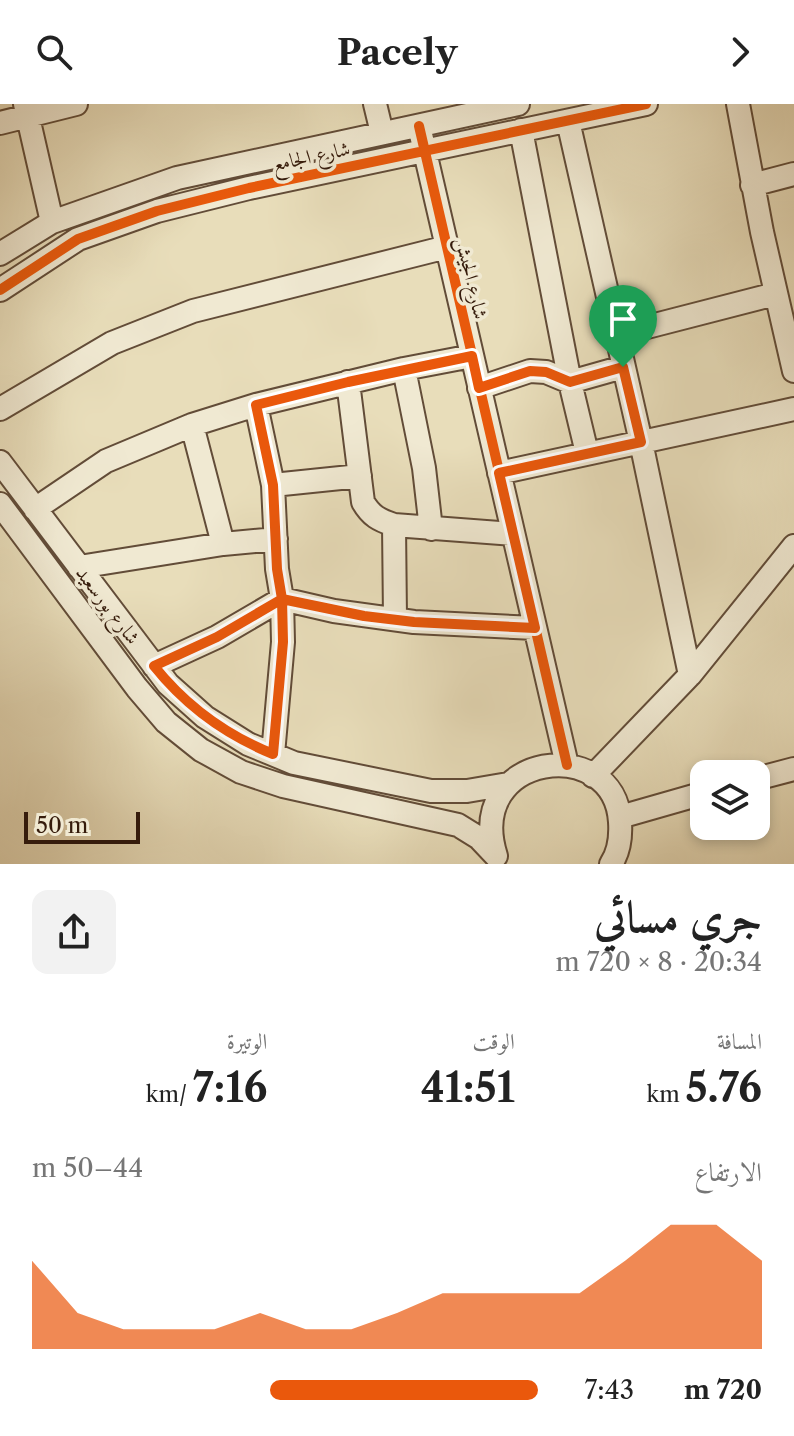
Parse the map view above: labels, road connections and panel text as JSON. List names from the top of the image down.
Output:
{
  "streets": {
    "street": ["شارع الجامع", "شارع الجيش", "شارع بورسعيد"]
  },
  "crossings": [
    ["شارع الجامع", "شارع الجيش"],
    ["شارع الجيش", "شارع بورسعيد"]
  ],
  "scale_bar": "50 m",
  "page": {
    "header": "Pacely",
    "scale": "50 m",
    "heading": ["جري مسائي", "20:34 · 8 × 720 m"],
    "stats": [
      ["المسافة", "5.76 km"],
      ["الوقت", "41:51"],
      ["الوتيرة", "7:16 /km"]
    ],
    "chart": ["الارتفاع", "44–50 m"],
    "list": [
      {
        "name": "720 m",
        "note": "7:43"
      }
    ]
  }
}
